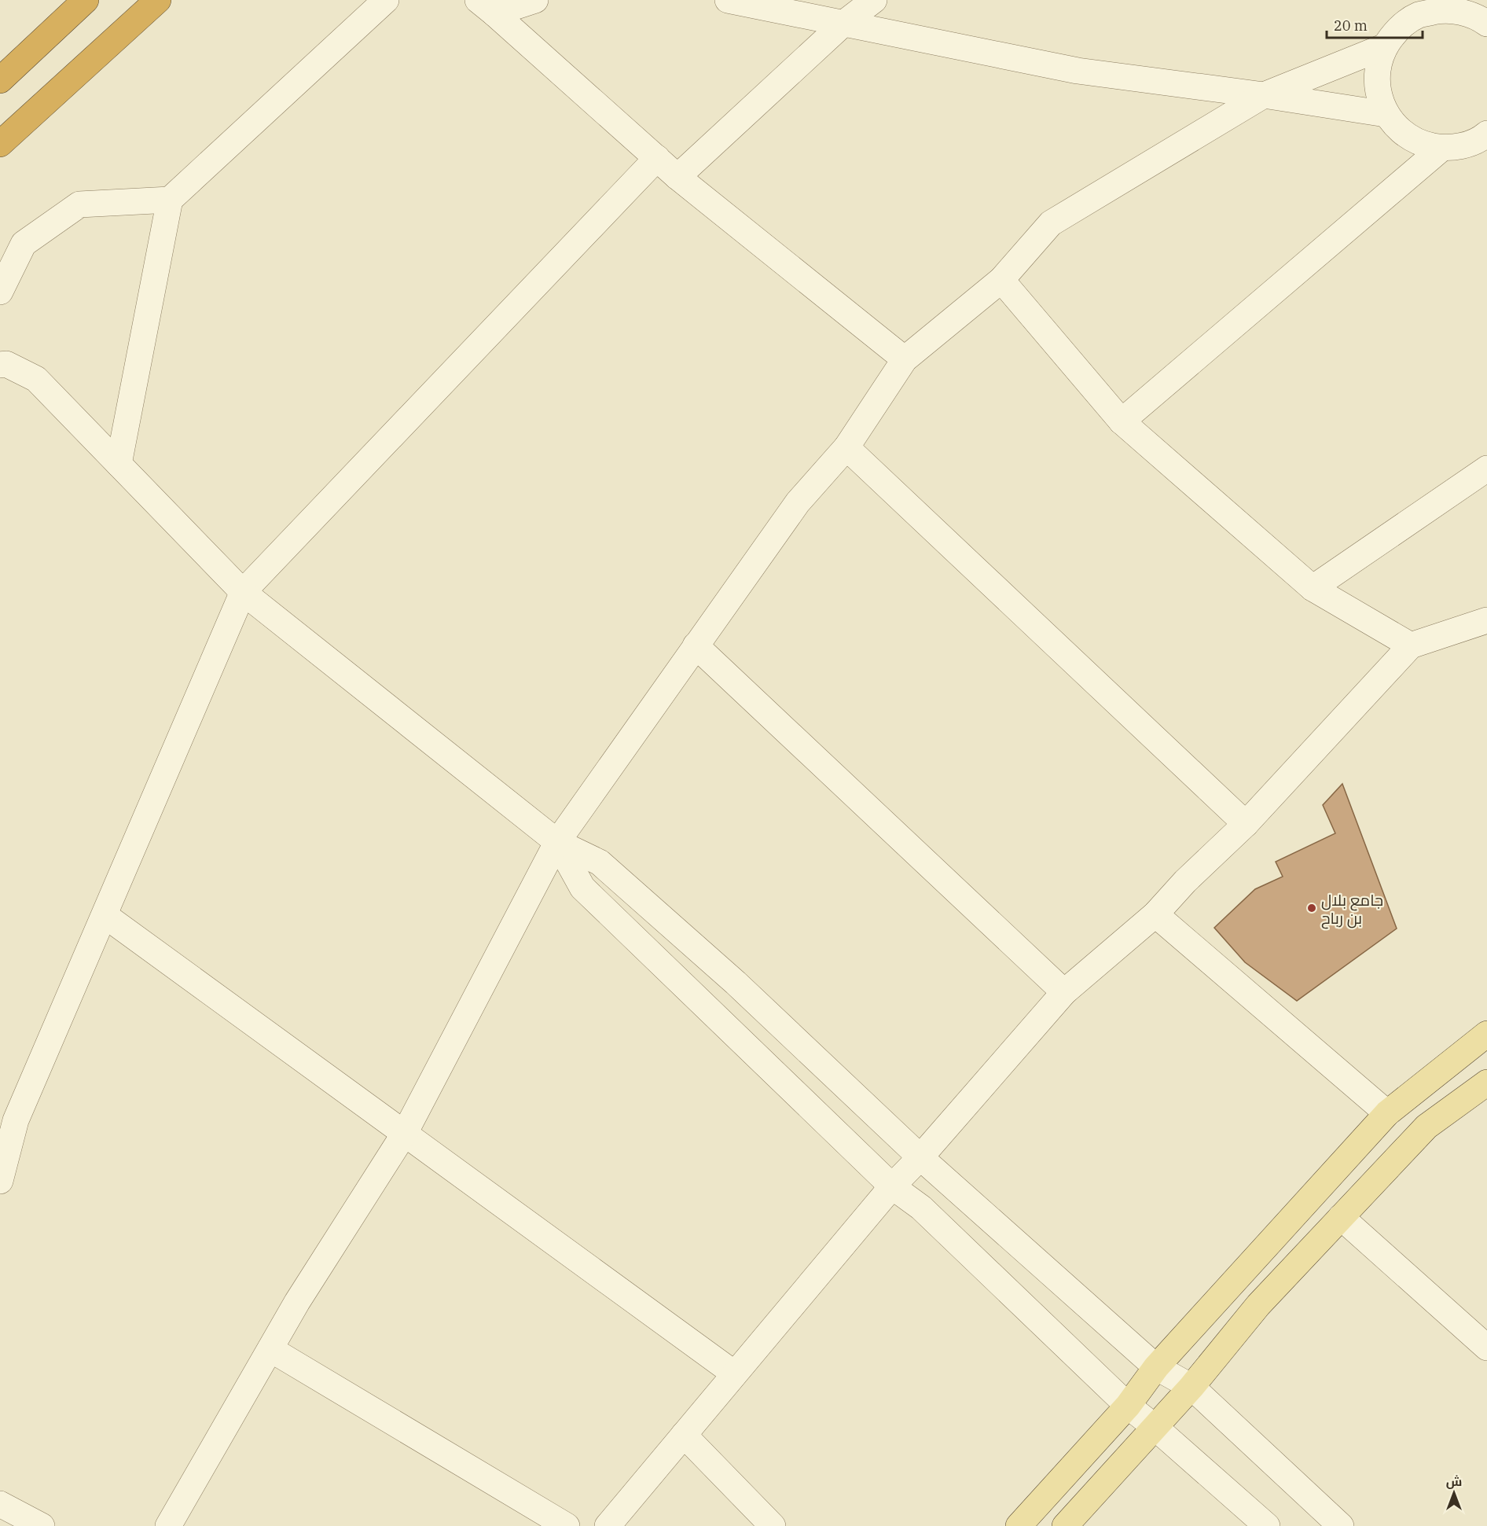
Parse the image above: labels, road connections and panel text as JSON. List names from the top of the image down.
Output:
{
  "places": ["جامع بلال بن رباح"],
  "scale_bar": "20 m",
  "north": "top"
}
